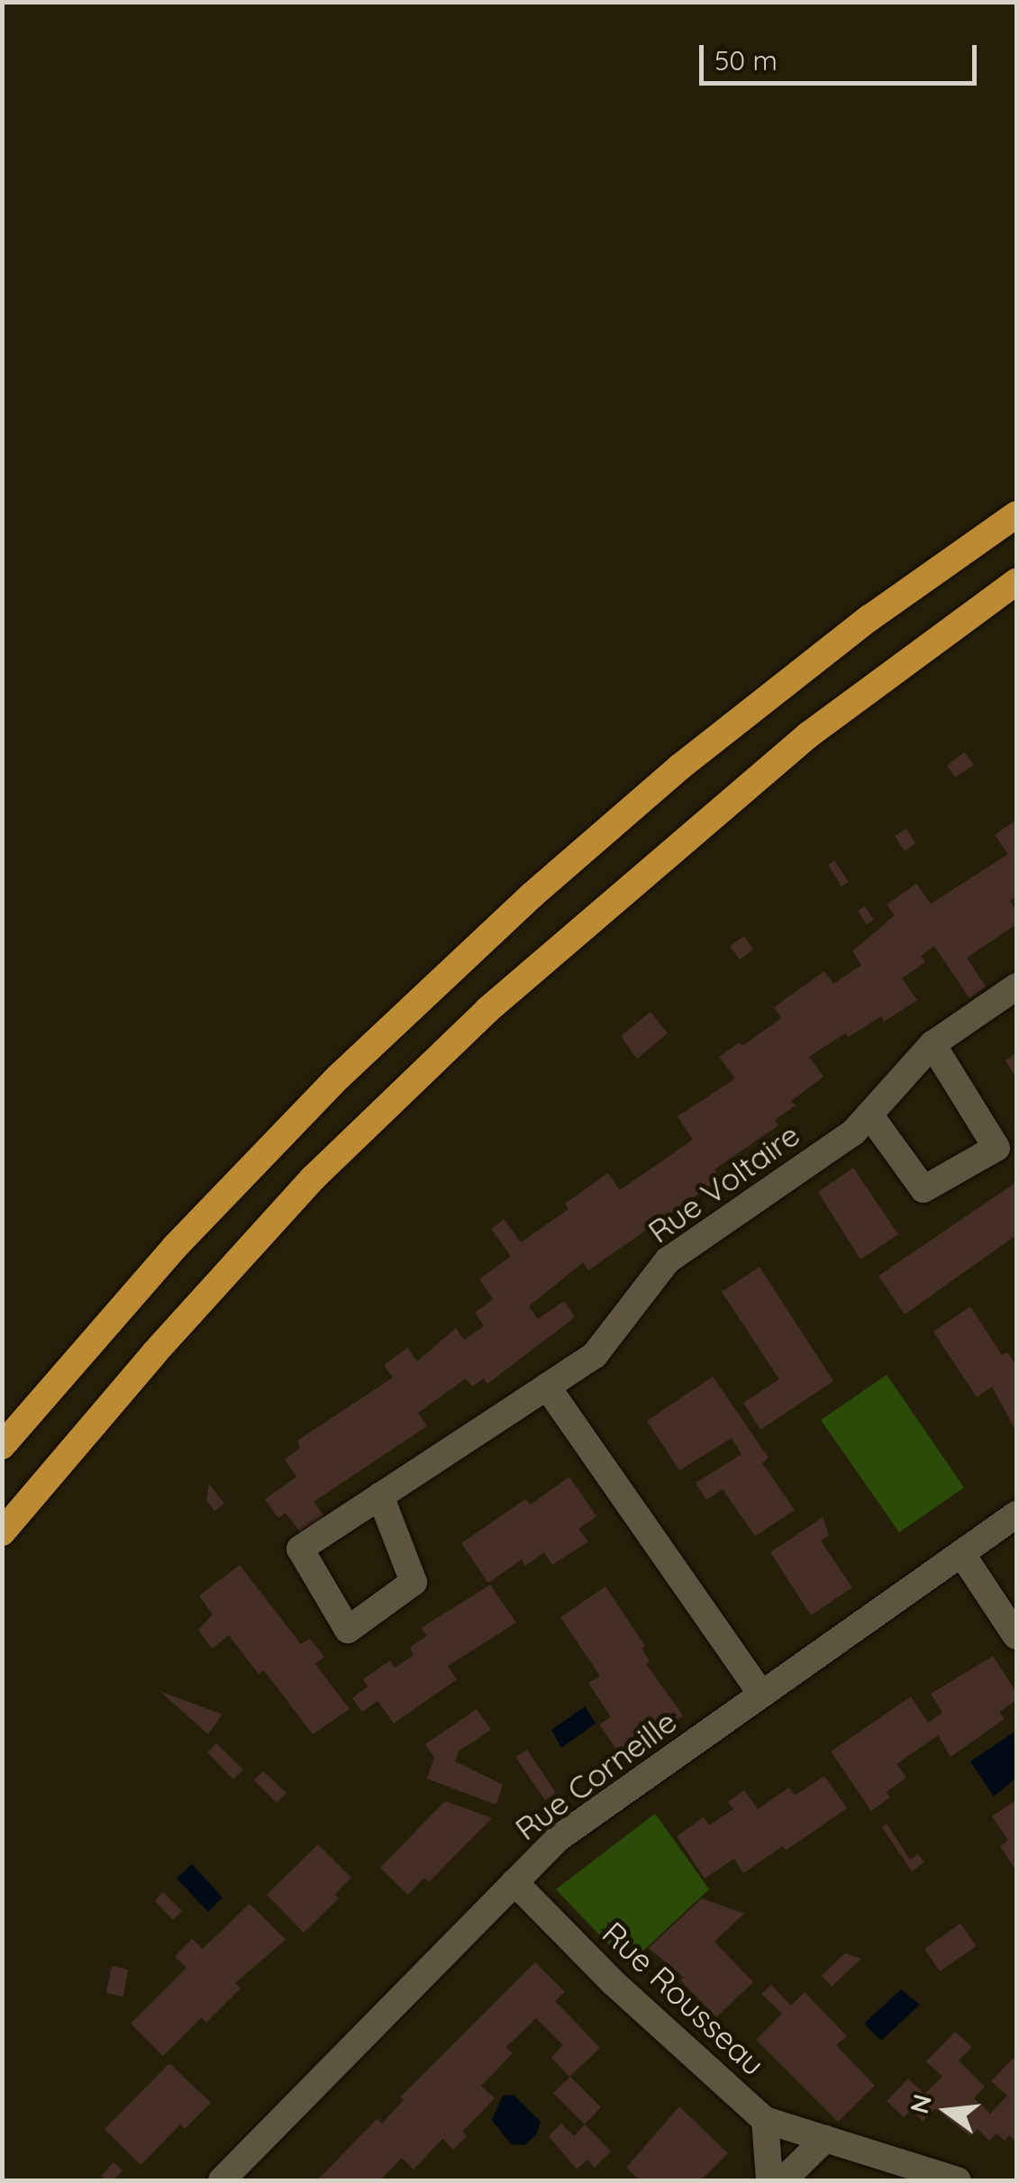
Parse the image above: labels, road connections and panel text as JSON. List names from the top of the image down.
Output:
{
  "streets": {
    "street": ["Rue Voltaire", "Rue Corneille", "Rue Rousseau"]
  },
  "crossings": [
    ["Rue Corneille", "Rue Rousseau"]
  ],
  "scale_bar": "50 m",
  "north": "left"
}
